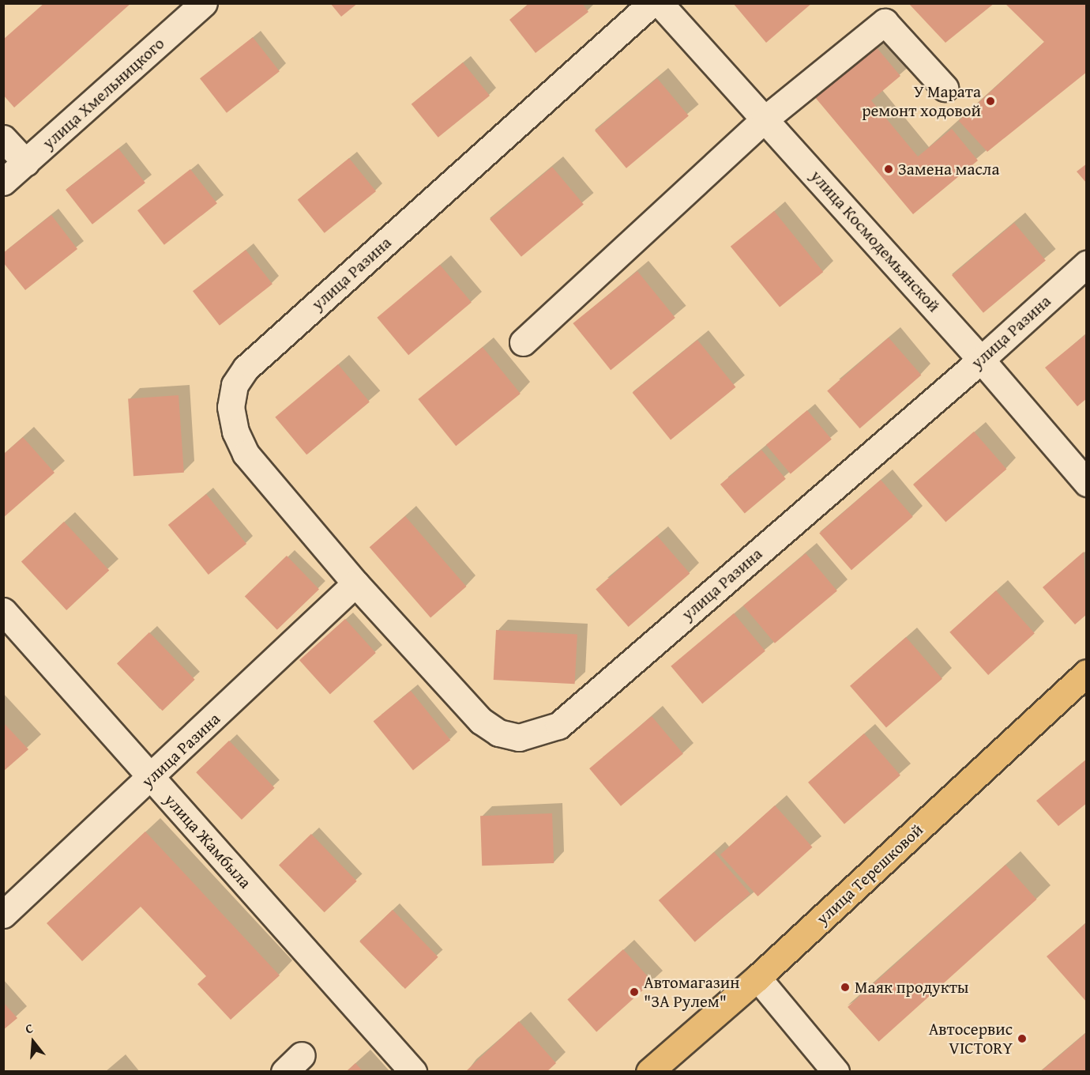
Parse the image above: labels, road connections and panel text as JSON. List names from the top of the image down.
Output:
{
  "streets": {
    "main road": ["улица Терешковой"],
    "street": [
      "улица Хмельницкого",
      "улица Космодемьянской",
      "улица Разина",
      "улица Жамбыла"
    ]
  },
  "crossings": [
    ["улица Космодемьянской", "улица Разина"],
    ["улица Разина", "улица Жамбыла"]
  ],
  "places": [
    "У Марата ремонт ходовой",
    "Замена масла",
    "Маяк продукты",
    "Автомагазин \"ЗА Рулем\"",
    "Автосервис VICTORY"
  ],
  "north": "top"
}
